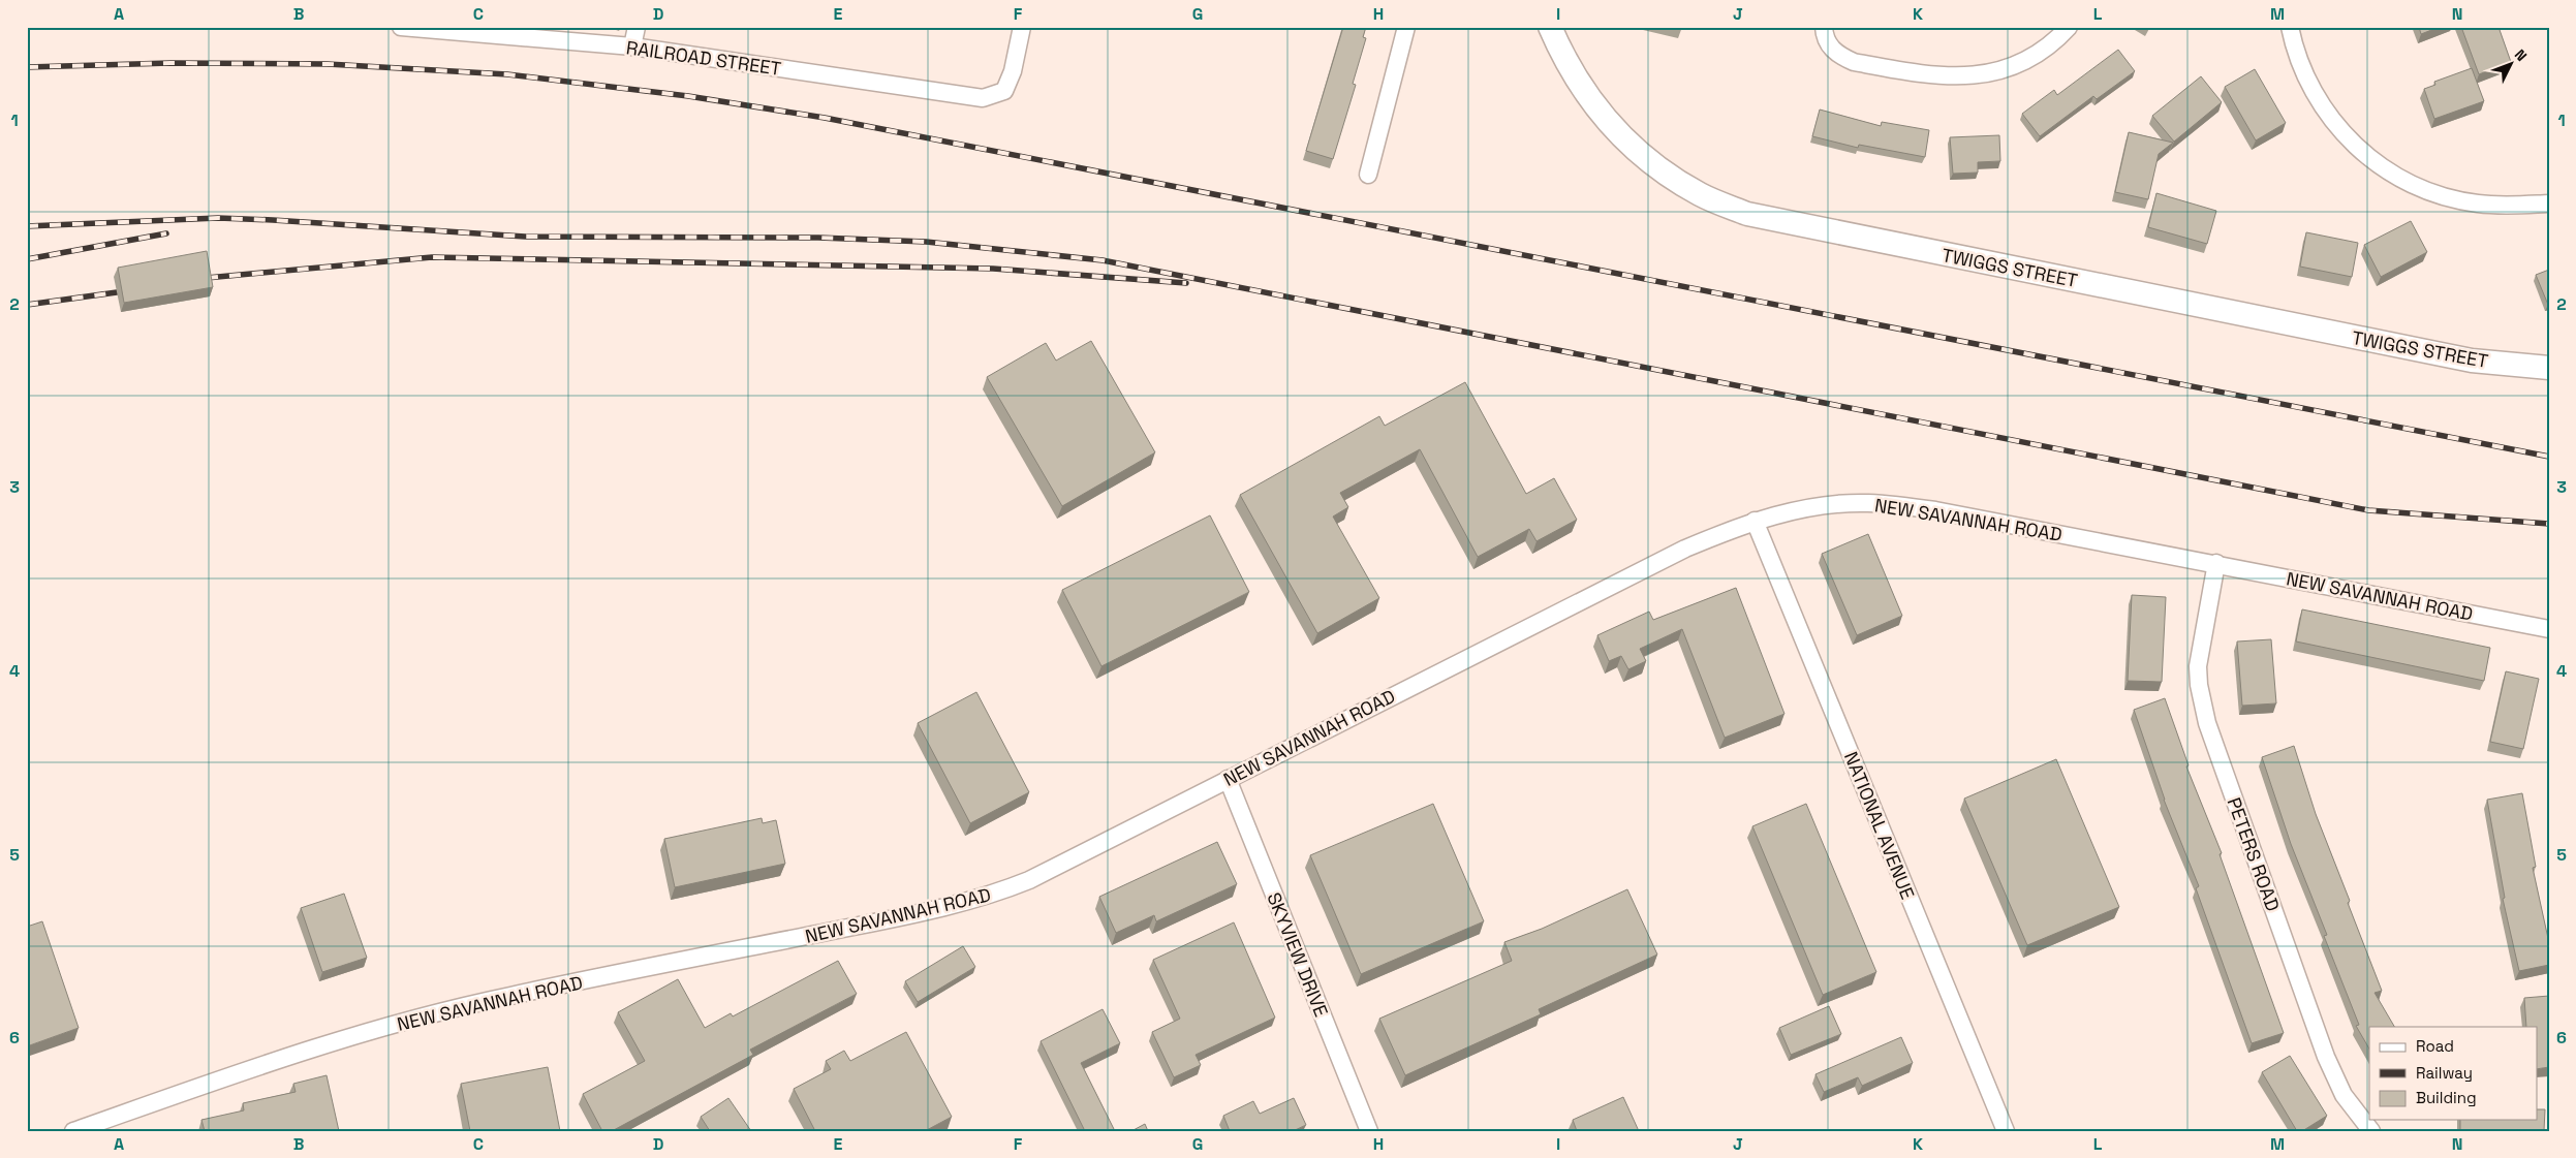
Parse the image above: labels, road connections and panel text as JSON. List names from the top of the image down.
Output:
{
  "streets": {
    "main road": ["TWIGGS STREET"],
    "street": [
      "RAILROAD STREET",
      "NEW SAVANNAH ROAD",
      "NATIONAL AVENUE",
      "PETERS ROAD",
      "SKYVIEW DRIVE"
    ]
  },
  "crossings": [
    ["NEW SAVANNAH ROAD", "NATIONAL AVENUE"],
    ["NEW SAVANNAH ROAD", "PETERS ROAD"],
    ["NEW SAVANNAH ROAD", "SKYVIEW DRIVE"]
  ],
  "legend": ["Road", "Railway", "Building"],
  "north": "top right",
  "grid": {
    "columns": [
      "A",
      "B",
      "C",
      "D",
      "E",
      "F",
      "G",
      "H",
      "I",
      "J",
      "K",
      "L",
      "M",
      "N"
    ],
    "rows": [
      "1",
      "2",
      "3",
      "4",
      "5",
      "6"
    ]
  }
}
